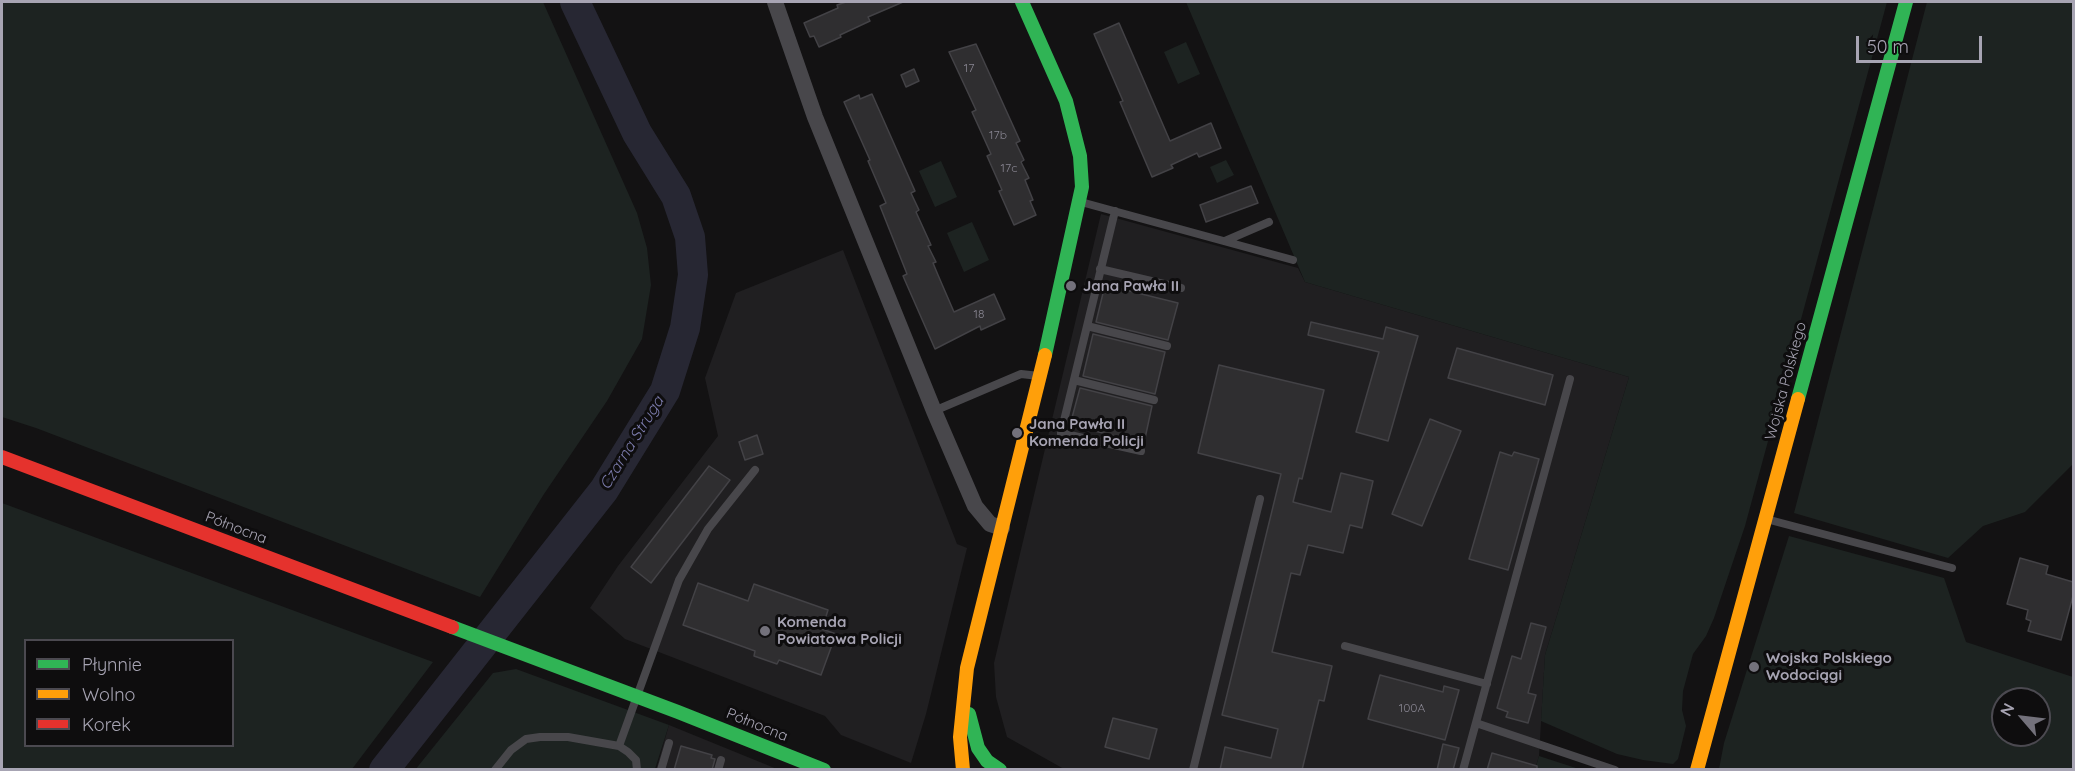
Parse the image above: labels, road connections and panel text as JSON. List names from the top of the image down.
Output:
{
  "streets": {
    "street": ["Wojska Polskiego", "Północna"]
  },
  "water": ["Czarna Struga"],
  "places": [
    "Jana Pawła II",
    "Jana Pawła II Komenda Policji",
    "Komenda Powiatowa Policji",
    "Wojska Polskiego Wodociągi"
  ],
  "house_numbers": [
    "17",
    "17b",
    "17c",
    "18",
    "100A"
  ],
  "legend": ["Płynnie", "Wolno", "Korek"],
  "scale_bar": "50 m",
  "north": "top left"
}
